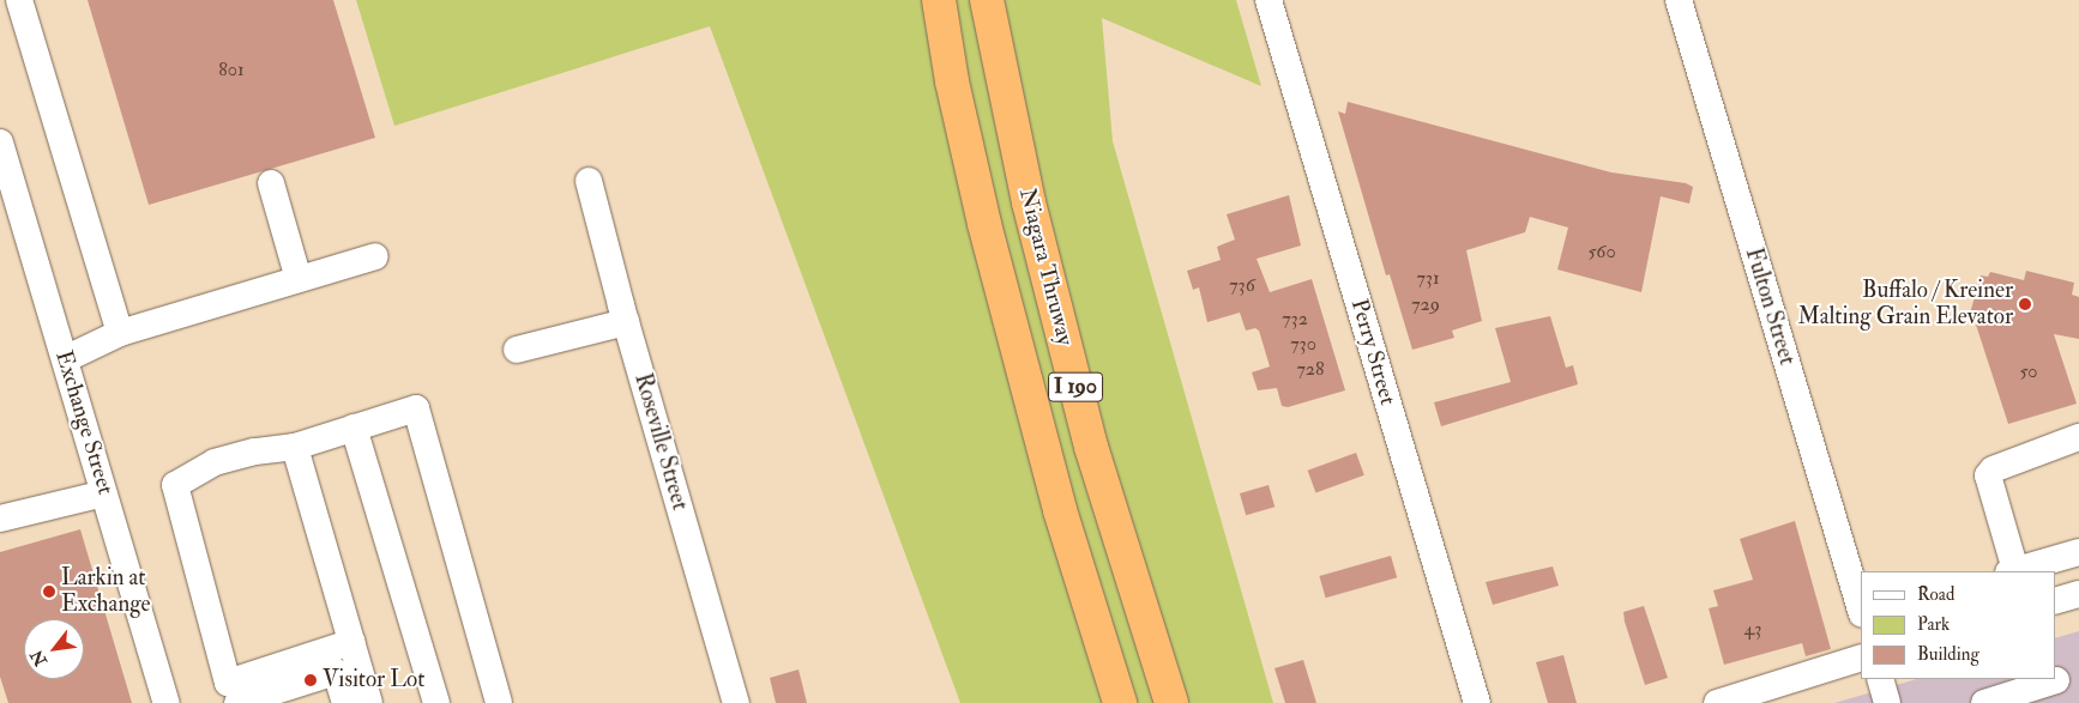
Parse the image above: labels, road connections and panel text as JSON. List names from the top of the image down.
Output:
{
  "streets": {
    "highway": ["Niagara Thruway", "I 190"],
    "street": [
      "Fulton Street",
      "Perry Street",
      "Exchange Street",
      "Roseville Street"
    ]
  },
  "places": ["Buffalo / Kreiner Malting Grain Elevator", "Larkin at Exchange", "Visitor Lot"],
  "house_numbers": [
    "801",
    "560",
    "731",
    "736",
    "729",
    "732",
    "730",
    "728",
    "50",
    "43"
  ],
  "legend": ["Road", "Park", "Building"],
  "north": "bottom left"
}
